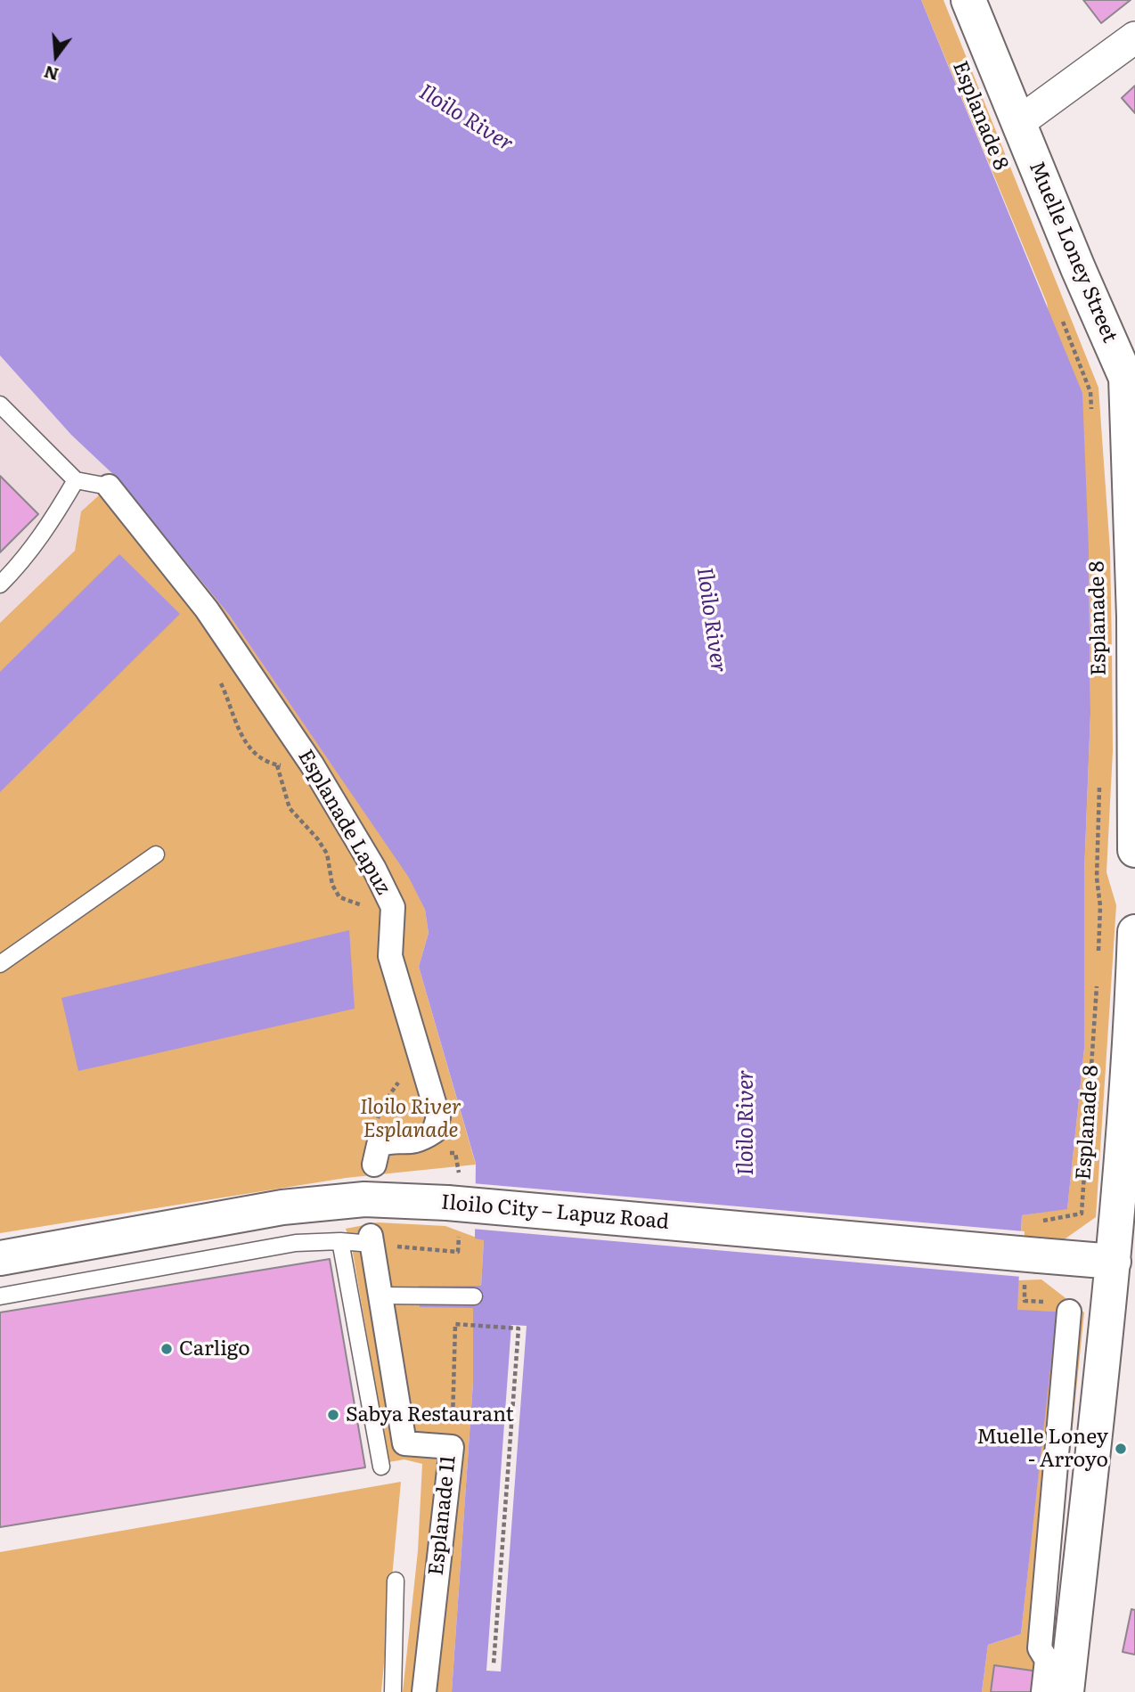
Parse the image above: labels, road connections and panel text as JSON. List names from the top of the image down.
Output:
{
  "streets": {
    "main road": ["Muelle Loney Street", "Iloilo City – Lapuz Road"],
    "street": ["Esplanade Lapuz", "Esplanade 11"],
    "path": ["Esplanade 8"]
  },
  "water": ["Iloilo River"],
  "parks": ["Iloilo River Esplanade"],
  "places": ["Carligo", "Sabya Restaurant", "Muelle Loney - Arroyo"],
  "north": "bottom"
}
